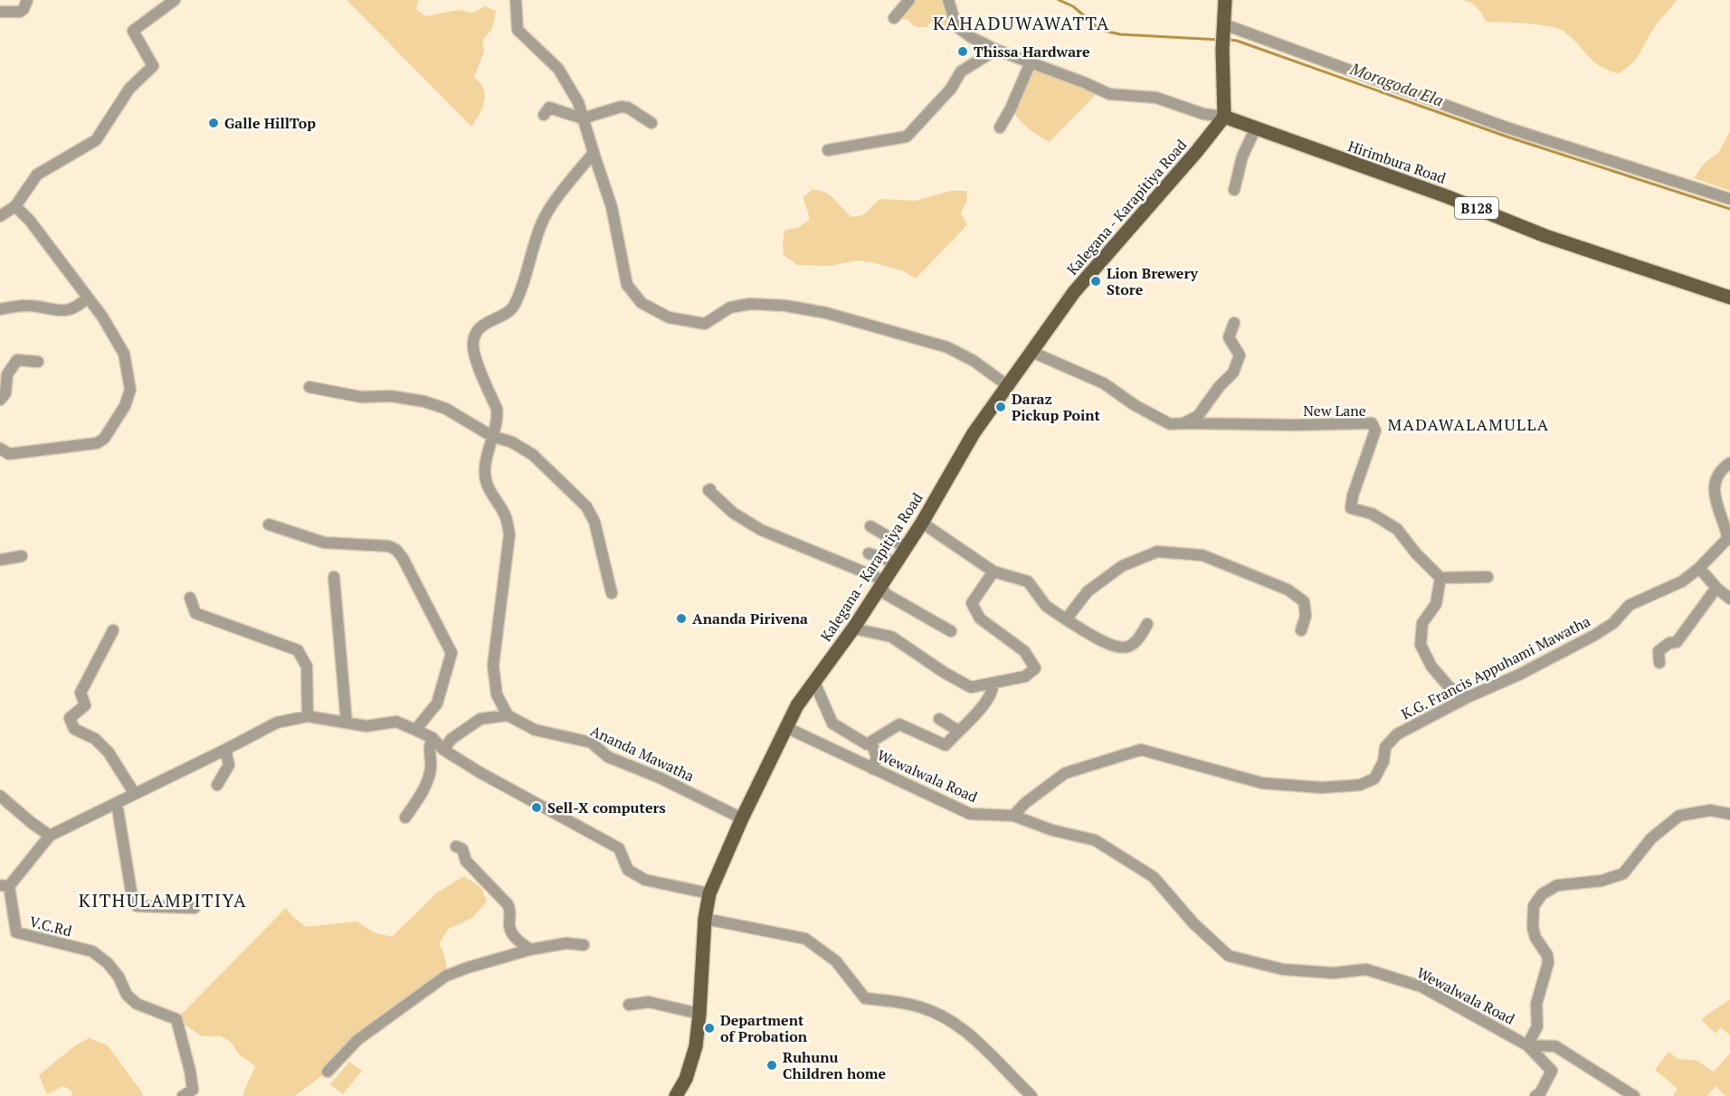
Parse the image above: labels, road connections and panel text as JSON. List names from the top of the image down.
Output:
{
  "streets": {
    "main road": ["Hirimbura Road", "Kalegana - Karapitiya Road", "B128"],
    "street": [
      "New Lane",
      "K.G. Francis Appuhami Mawatha",
      "Ananda Mawatha",
      "Wewalwala Road",
      "V.C.Rd"
    ]
  },
  "crossings": [
    ["Hirimbura Road", "Kalegana - Karapitiya Road"],
    ["Kalegana - Karapitiya Road", "New Lane"],
    ["Kalegana - Karapitiya Road", "Ananda Mawatha"],
    ["Kalegana - Karapitiya Road", "Wewalwala Road"],
    ["K.G. Francis Appuhami Mawatha", "Wewalwala Road"]
  ],
  "districts": ["KAHADUWAWATTA", "MADAWALAMULLA", "KITHULAMPITIYA"],
  "water": ["Moragoda Ela"],
  "places": [
    "Thissa Hardware",
    "Galle HillTop",
    "Lion Brewery Store",
    "Daraz Pickup Point",
    "Ananda Pirivena",
    "Sell-X computers",
    "Department of Probation",
    "Ruhunu Children home"
  ]
}
